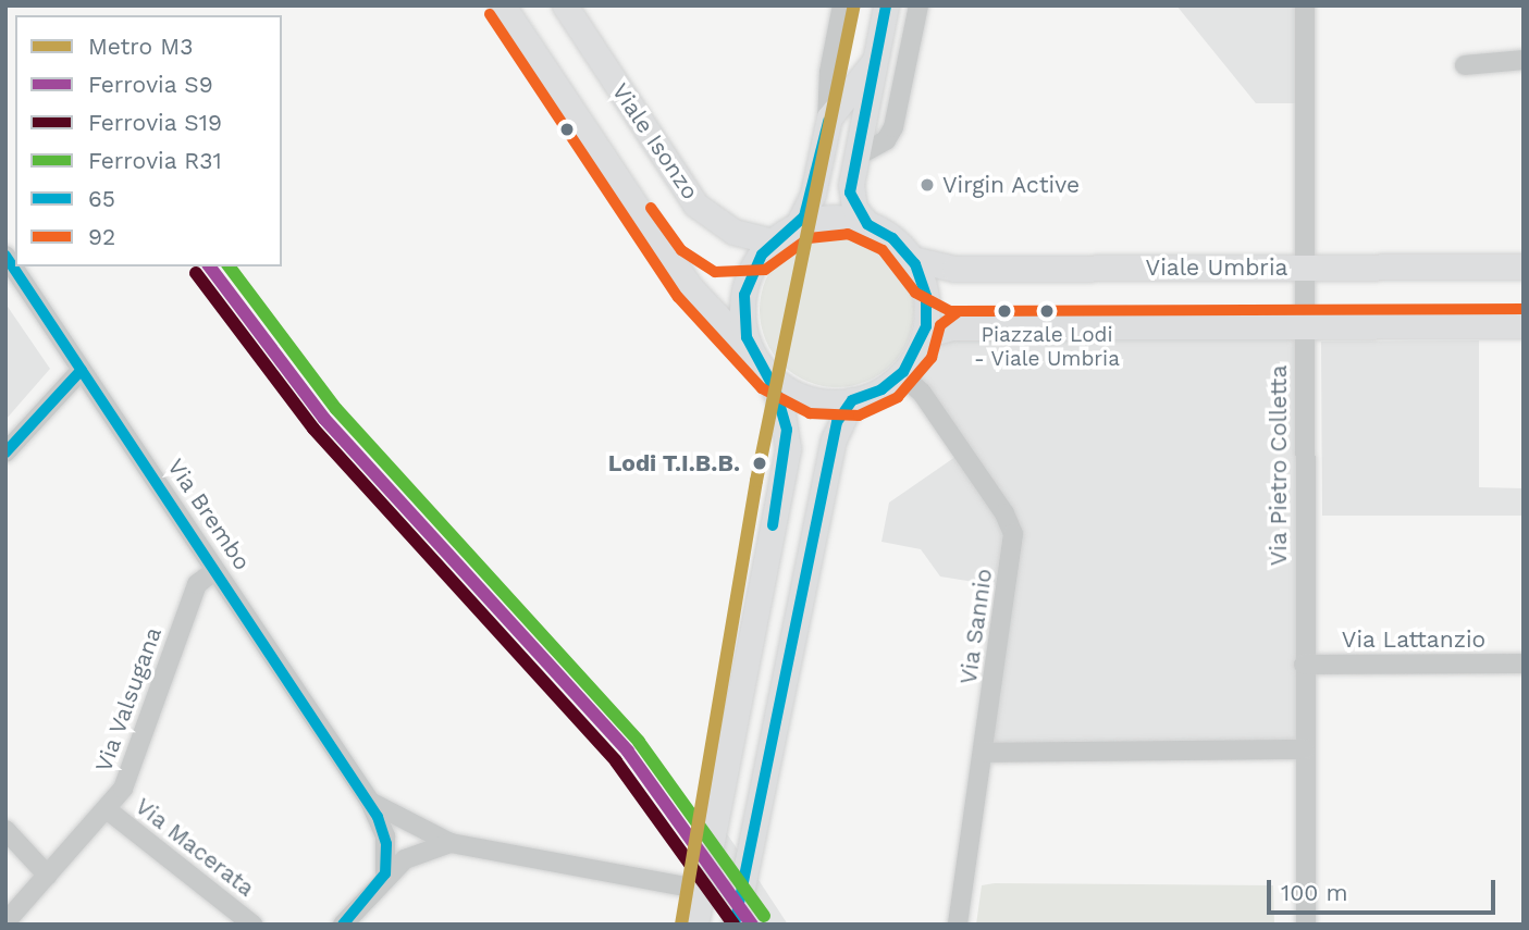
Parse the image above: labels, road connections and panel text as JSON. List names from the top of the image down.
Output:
{
  "streets": {
    "main road": ["Viale Isonzo", "Viale Umbria"],
    "street": [
      "Via Pietro Colletta",
      "Via Brembo",
      "Via Sannio",
      "Via Lattanzio",
      "Via Valsugana",
      "Via Macerata"
    ]
  },
  "crossings": [
    ["Viale Isonzo", "Viale Umbria"],
    ["Viale Isonzo", "Via Sannio"],
    ["Viale Umbria", "Via Pietro Colletta"],
    ["Viale Umbria", "Via Sannio"],
    ["Via Pietro Colletta", "Via Lattanzio"],
    ["Via Brembo", "Via Valsugana"],
    ["Via Valsugana", "Via Macerata"]
  ],
  "places": ["Virgin Active", "Piazzale Lodi - Viale Umbria", "Lodi T.I.B.B."],
  "lines": [
    "metro line M3",
    "transit line 65",
    "transit line 92",
    "rail line S9",
    "rail line R31",
    "rail line S19"
  ],
  "legend": [
    "Metro M3",
    "Ferrovia S9",
    "Ferrovia S19",
    "Ferrovia R31",
    "65",
    "92"
  ],
  "scale_bar": "100 m"
}
